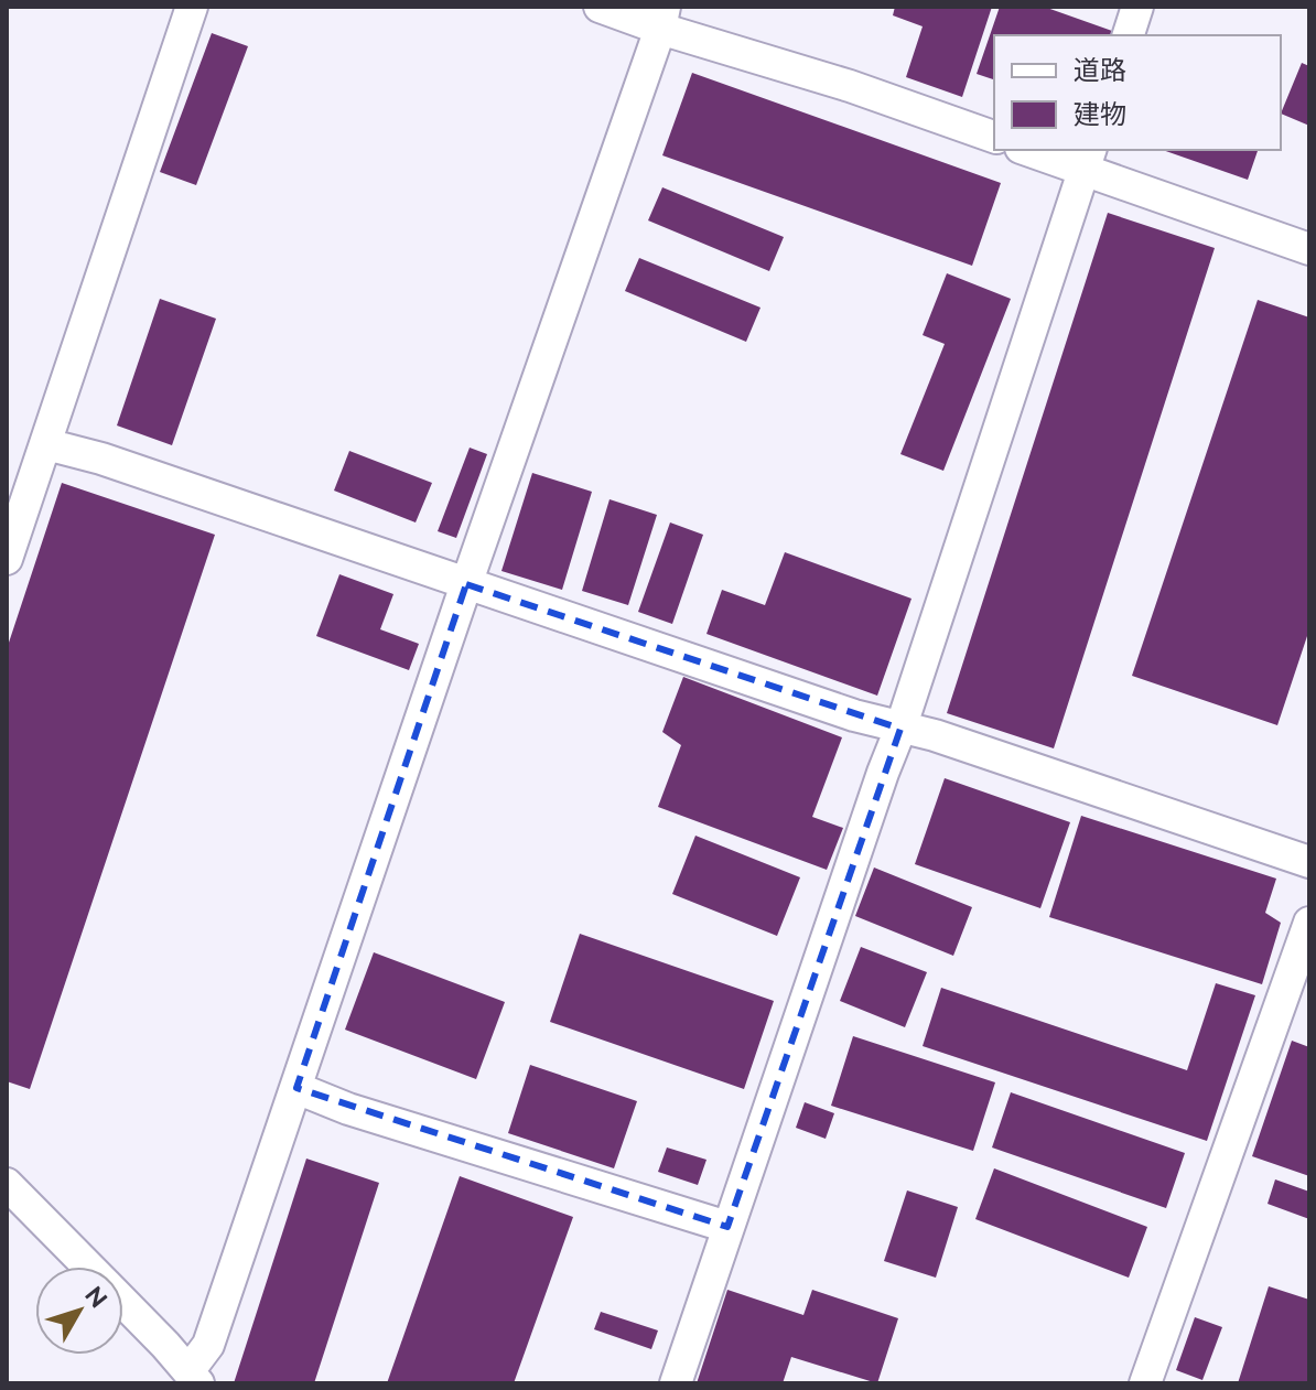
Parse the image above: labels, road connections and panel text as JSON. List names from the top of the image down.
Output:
{
  "legend": ["道路", "建物"],
  "north": "top right"
}
